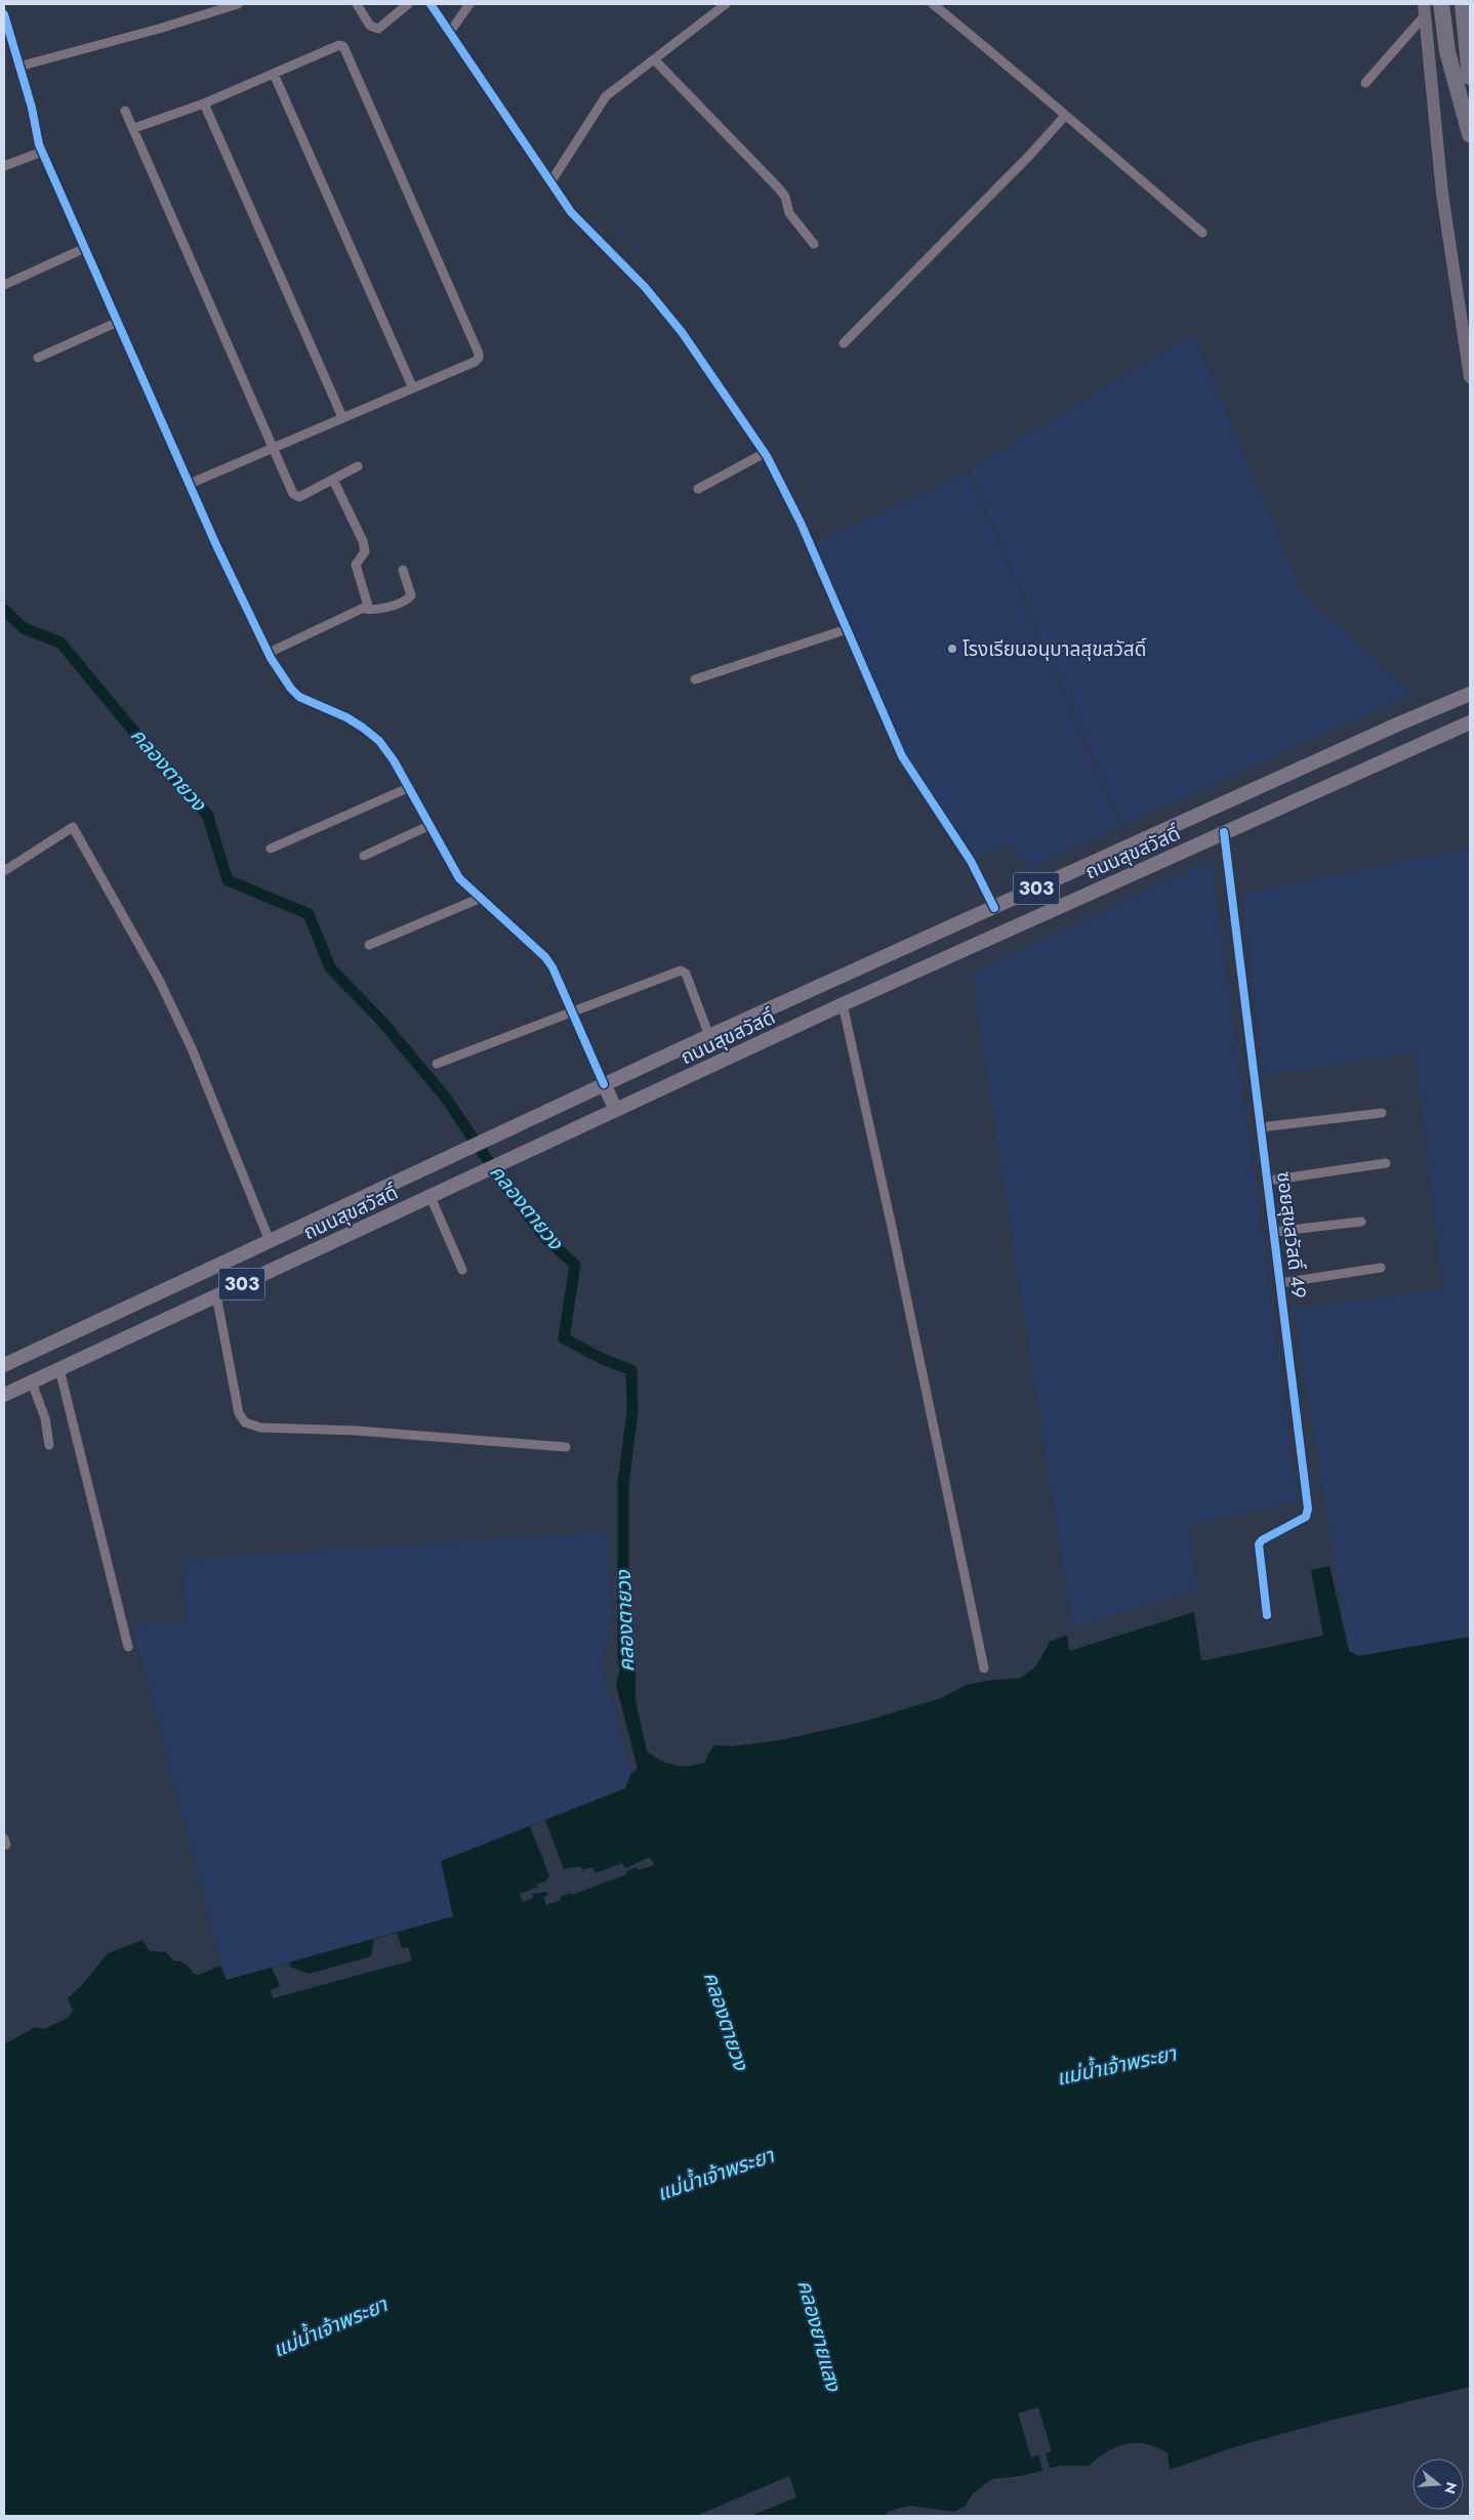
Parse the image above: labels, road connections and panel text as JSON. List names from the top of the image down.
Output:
{
  "streets": {
    "main road": ["ถนนสุขสวัสดิ์", "303"],
    "street": ["ซอยสุขสวัสดิ์ 49"]
  },
  "crossings": [
    ["ถนนสุขสวัสดิ์", "ซอยสุขสวัสดิ์ 49"]
  ],
  "water": ["คลองตายวง", "แม่น้ำเจ้าพระยา", "คลองยายแสง"],
  "places": ["โรงเรียนอนุบาลสุขสวัสดิ์"],
  "north": "right"
}
